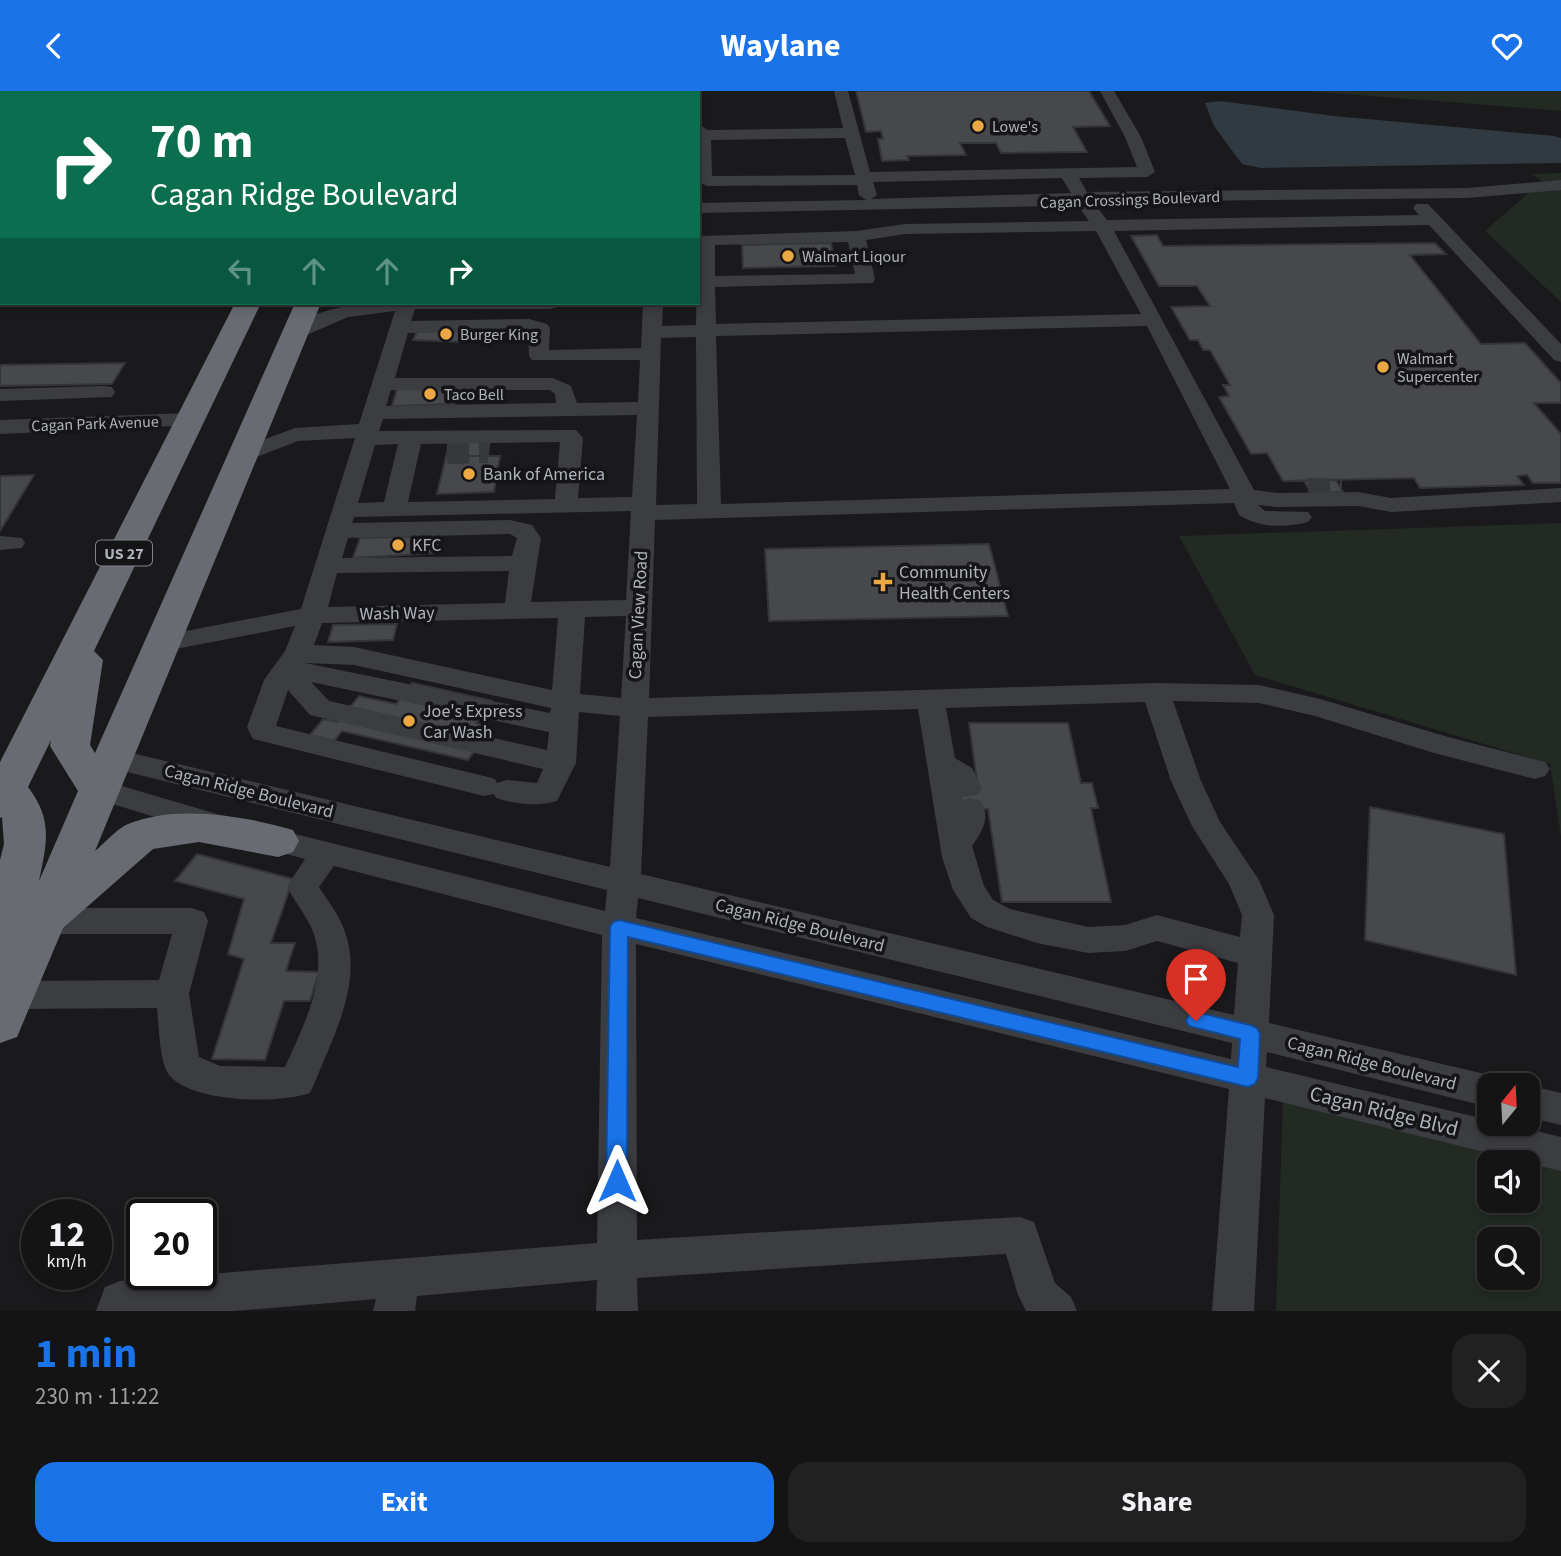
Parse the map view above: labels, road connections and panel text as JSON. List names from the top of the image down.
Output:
{
  "streets": {
    "highway": ["US 27"],
    "street": [
      "Cagan Crossings Boulevard",
      "Cagan Park Avenue",
      "Wash Way",
      "Cagan View Road",
      "Cagan Ridge Boulevard",
      "Cagan Ridge Blvd"
    ]
  },
  "crossings": [
    ["Cagan Park Avenue", "US 27"],
    ["Wash Way", "Cagan View Road"],
    ["Cagan View Road", "Cagan Ridge Boulevard"]
  ],
  "places": {
    "other": [
      "Lowe's",
      "Walmart Liqour",
      "Burger King",
      "Walmart Supercenter",
      "Taco Bell",
      "Bank of America",
      "KFC",
      "Joe's Express Car Wash"
    ],
    "health": ["Community Health Centers"]
  },
  "north": "top",
  "page": {
    "header": "Waylane",
    "turn": ["70 m", "Cagan Ridge Boulevard"],
    "speed": "12 km/h",
    "limit": "20",
    "heading": ["1 min", "230 m · 11:22"],
    "buttons": ["Exit", "Share"]
  }
}
